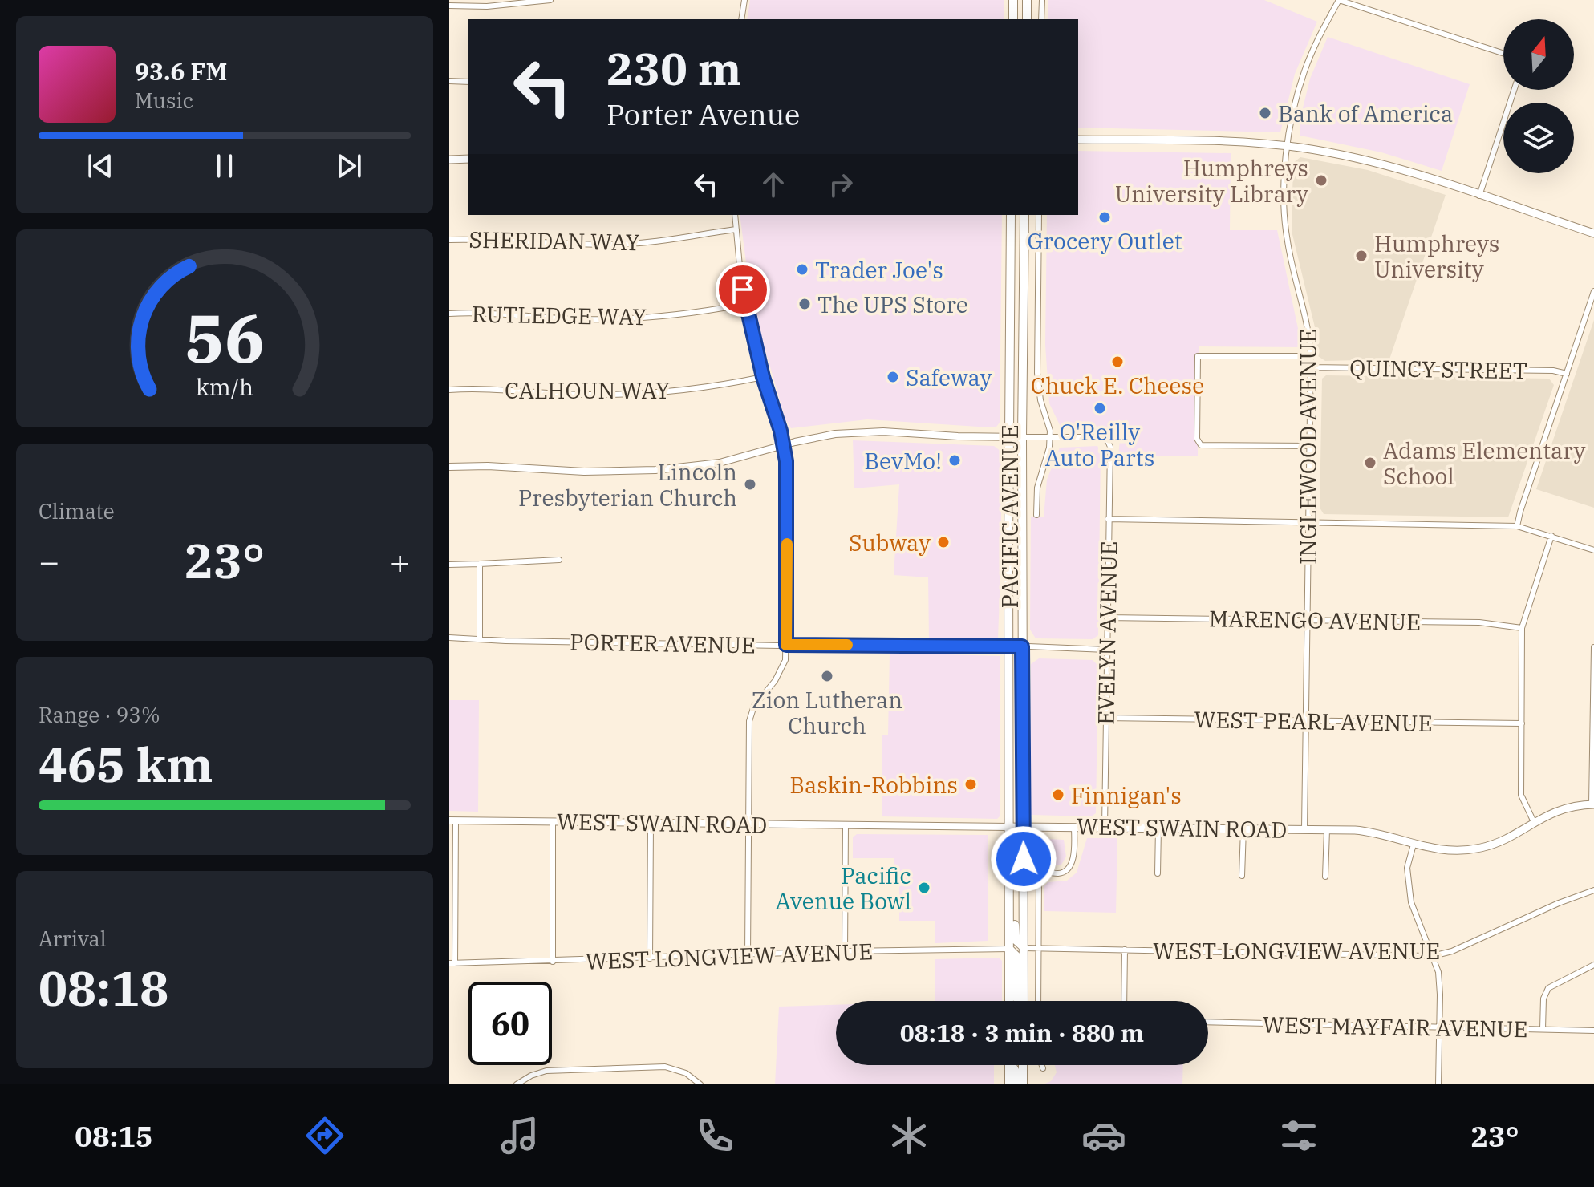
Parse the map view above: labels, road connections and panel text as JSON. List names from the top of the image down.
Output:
{
  "streets": {
    "main road": ["PACIFIC AVENUE", "WEST SWAIN ROAD"],
    "street": [
      "SHERIDAN WAY",
      "RUTLEDGE WAY",
      "QUINCY STREET",
      "CALHOUN WAY",
      "INGLEWOOD AVENUE",
      "MARENGO AVENUE",
      "EVELYN AVENUE",
      "PORTER AVENUE",
      "WEST PEARL AVENUE",
      "WEST LONGVIEW AVENUE",
      "WEST MAYFAIR AVENUE"
    ]
  },
  "crossings": [
    ["QUINCY STREET", "INGLEWOOD AVENUE"],
    ["INGLEWOOD AVENUE", "MARENGO AVENUE"],
    ["INGLEWOOD AVENUE", "WEST PEARL AVENUE"],
    ["INGLEWOOD AVENUE", "WEST SWAIN ROAD"],
    ["PACIFIC AVENUE", "PORTER AVENUE"],
    ["PACIFIC AVENUE", "WEST SWAIN ROAD"],
    ["PACIFIC AVENUE", "WEST LONGVIEW AVENUE"],
    ["MARENGO AVENUE", "EVELYN AVENUE"],
    ["EVELYN AVENUE", "PORTER AVENUE"],
    ["EVELYN AVENUE", "WEST PEARL AVENUE"],
    ["EVELYN AVENUE", "WEST SWAIN ROAD"]
  ],
  "places": [
    "Bank of America",
    "Humphreys University Library",
    "Grocery Outlet",
    "Humphreys University",
    "Trader Joe's",
    "The UPS Store",
    "Chuck E. Cheese",
    "Safeway",
    "O'Reilly Auto Parts",
    "BevMo!",
    "Adams Elementary School",
    "Lincoln Presbyterian Church",
    "Subway",
    "Zion Lutheran Church",
    "Baskin-Robbins",
    "Finnigan's",
    "Pacific Avenue Bowl"
  ],
  "north": "top",
  "page": {
    "turn": ["230 m", "Porter Avenue"],
    "song": ["93.6 FM", "Music"],
    "tile": [
      "Climate",
      ["Range · 93%", "465 km"],
      ["Arrival", "08:18"]
    ],
    "heat": ["−", "23°", "+"],
    "limit": "60",
    "trip": "08:18 · 3 min · 880 m",
    "tabs": ["08:15", "23°"],
    "gauge": ["56", "km/h"]
  }
}
